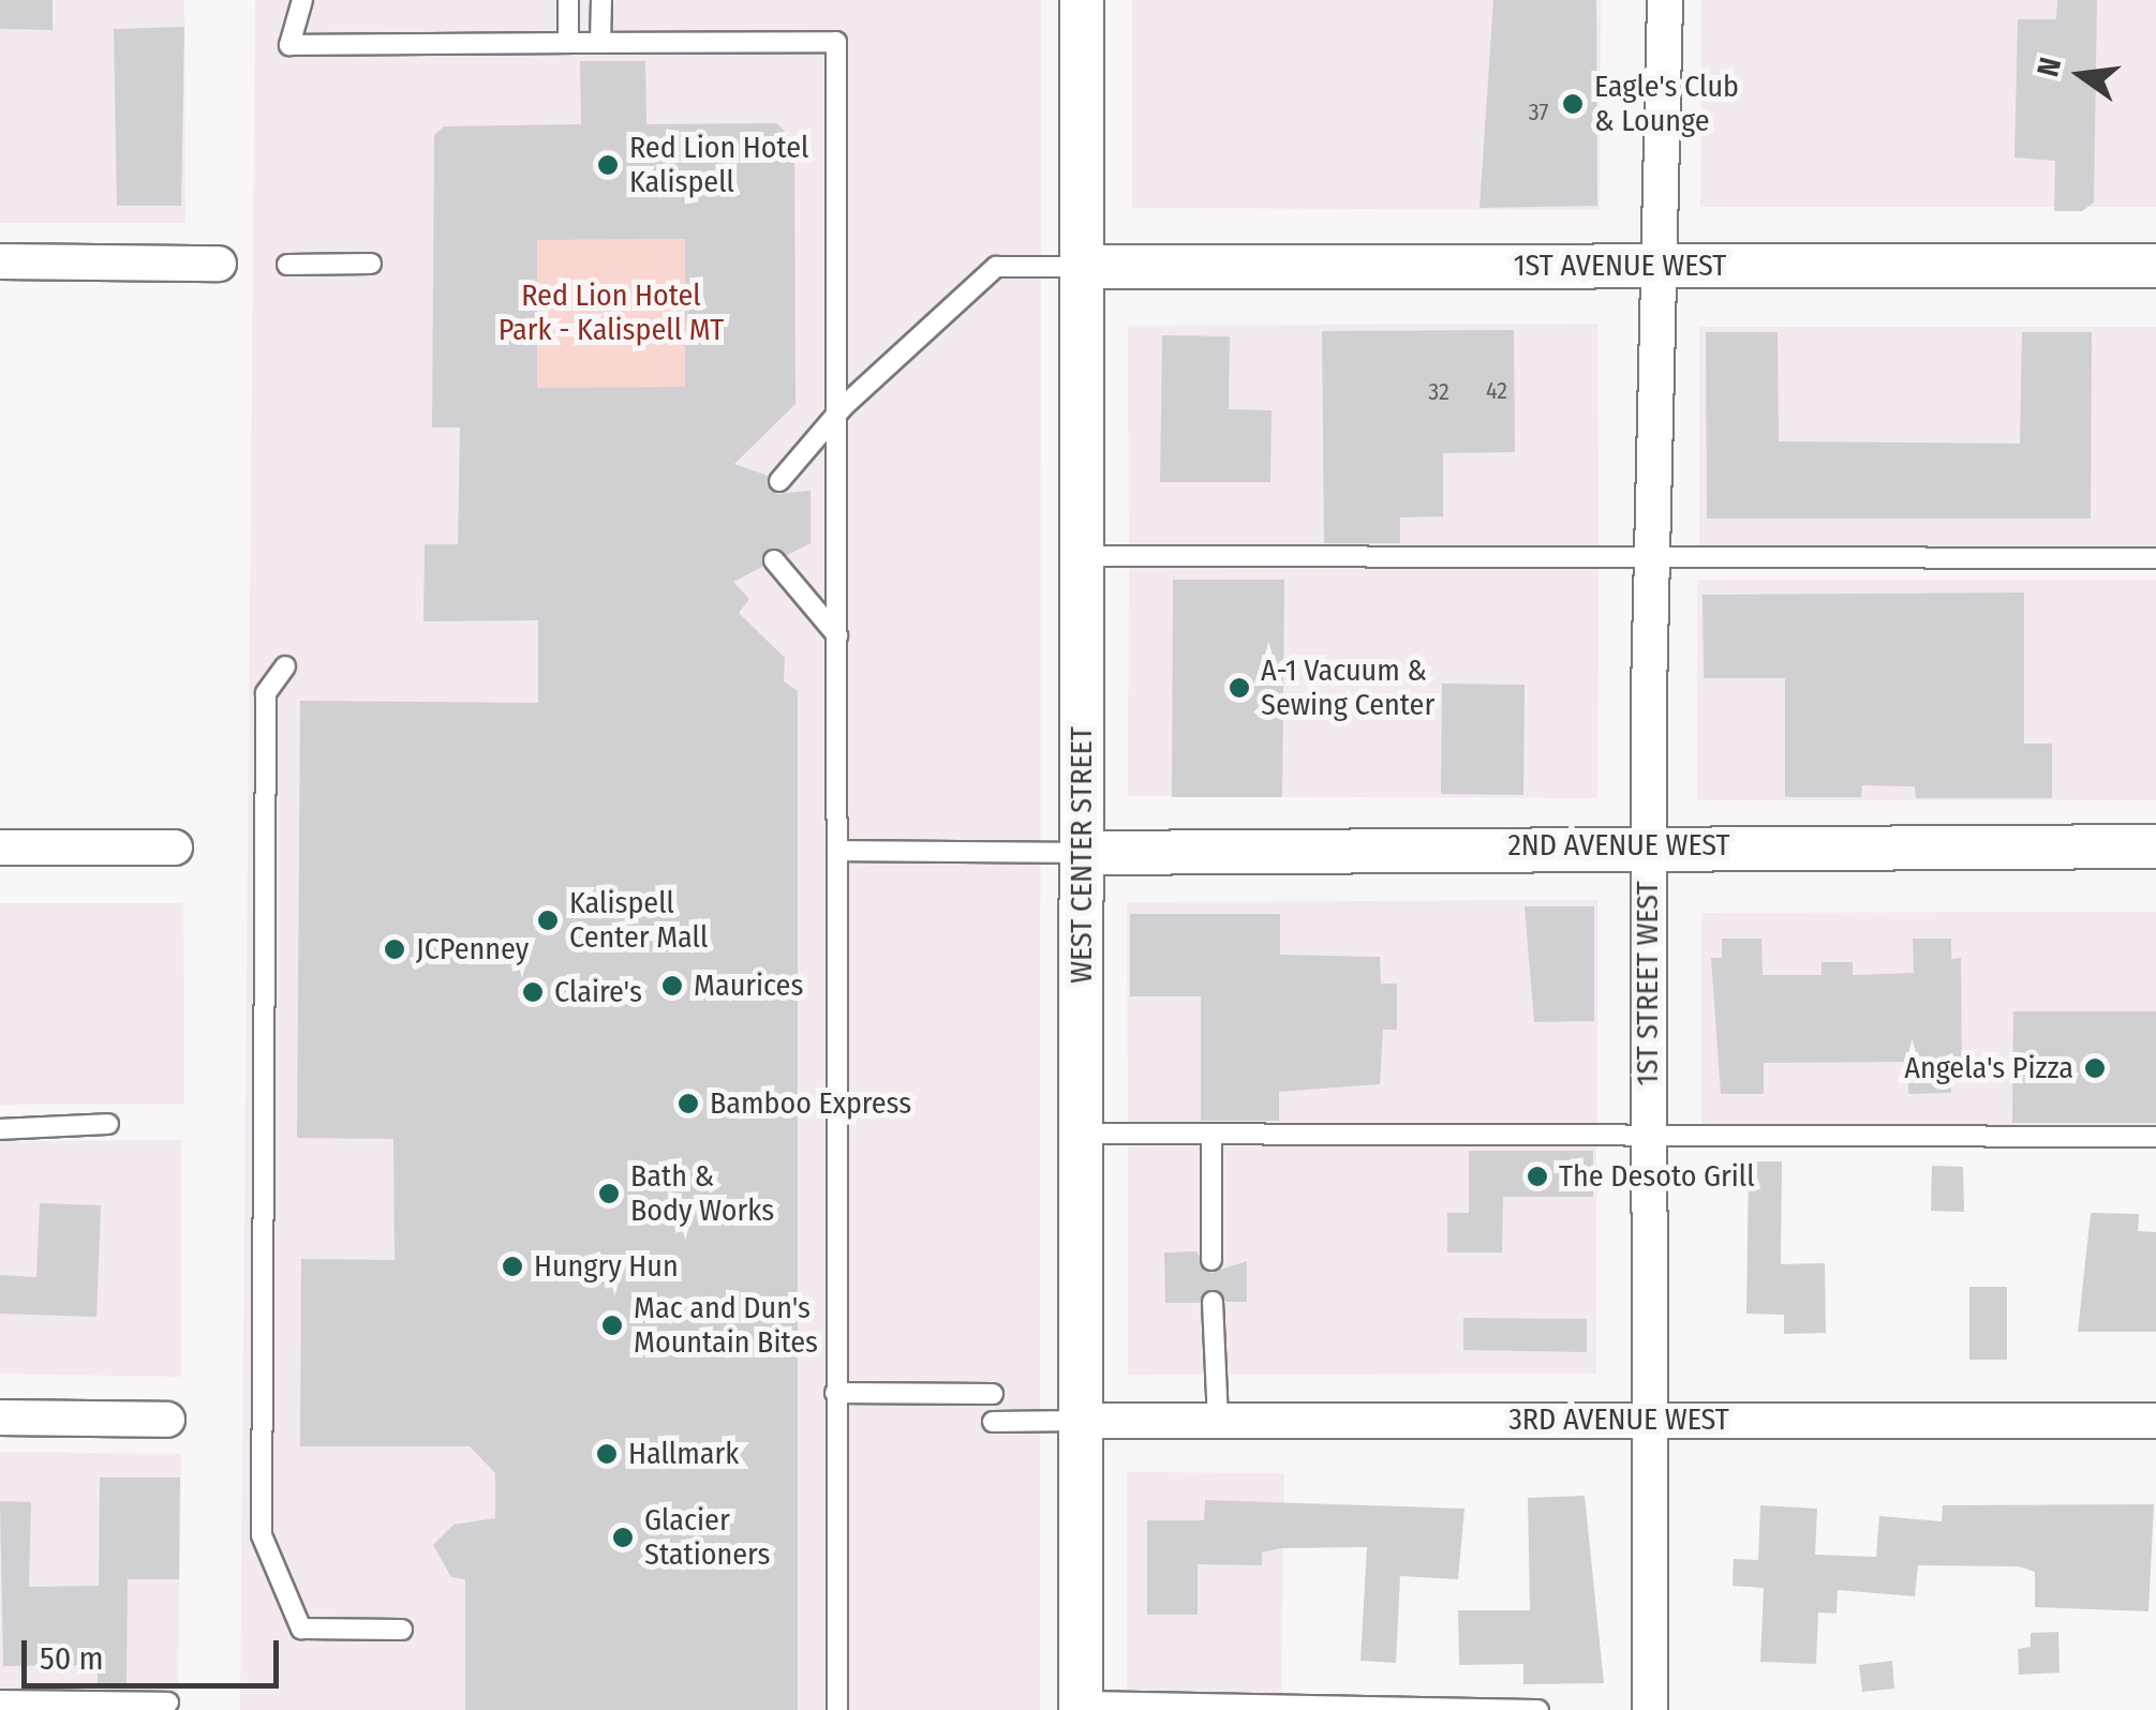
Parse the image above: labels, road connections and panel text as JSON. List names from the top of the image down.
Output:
{
  "streets": {
    "street": [
      "1ST AVENUE WEST",
      "2ND AVENUE WEST",
      "WEST CENTER STREET",
      "1ST STREET WEST",
      "3RD AVENUE WEST"
    ]
  },
  "crossings": [
    ["1ST AVENUE WEST", "WEST CENTER STREET"],
    ["1ST AVENUE WEST", "1ST STREET WEST"],
    ["2ND AVENUE WEST", "WEST CENTER STREET"],
    ["2ND AVENUE WEST", "1ST STREET WEST"],
    ["WEST CENTER STREET", "3RD AVENUE WEST"],
    ["1ST STREET WEST", "3RD AVENUE WEST"]
  ],
  "parks": ["Red Lion Hotel Park - Kalispell MT"],
  "places": [
    "Eagle's Club & Lounge",
    "Red Lion Hotel Kalispell",
    "A-1 Vacuum & Sewing Center",
    "Kalispell Center Mall",
    "JCPenney",
    "Maurices",
    "Claire's",
    "Angela's Pizza",
    "Bamboo Express",
    "The Desoto Grill",
    "Bath & Body Works",
    "Hungry Hun",
    "Mac and Dun's Mountain Bites",
    "Hallmark",
    "Glacier Stationers"
  ],
  "house_numbers": ["37", "42", "32"],
  "scale_bar": "50 m",
  "north": "left"
}
